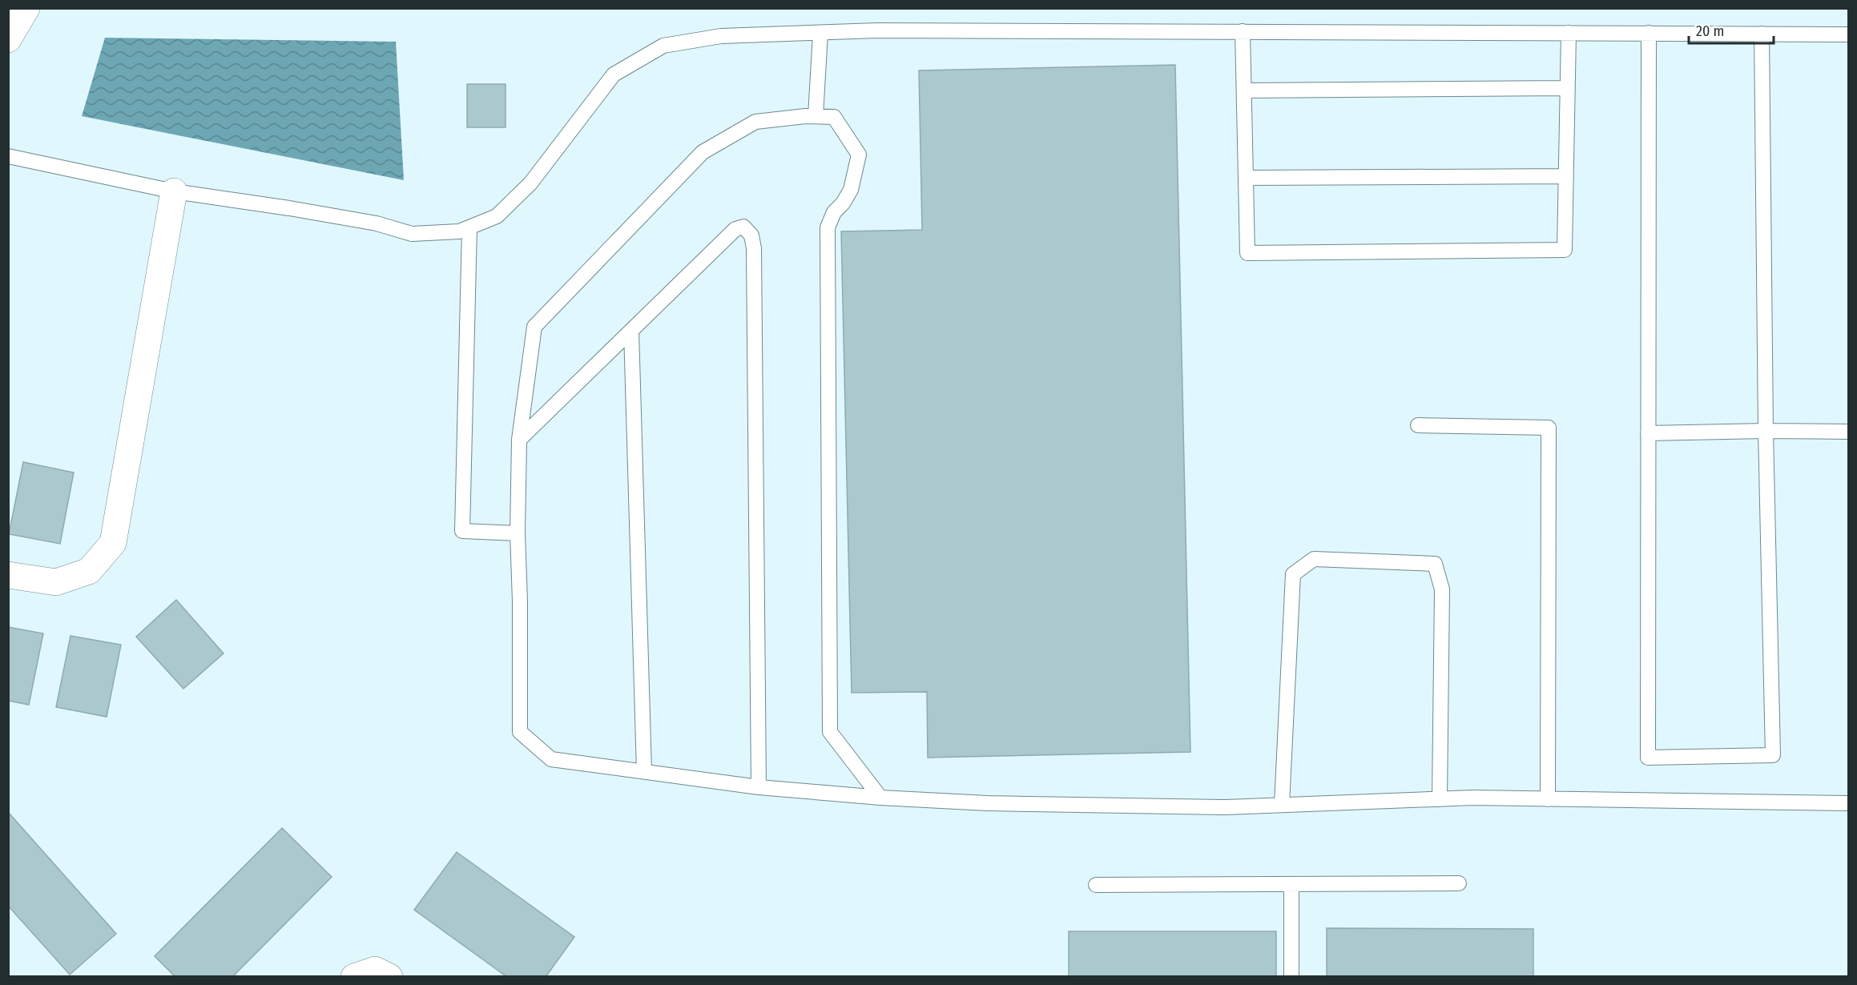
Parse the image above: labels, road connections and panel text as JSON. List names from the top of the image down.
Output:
{
  "scale_bar": "20 m"
}
